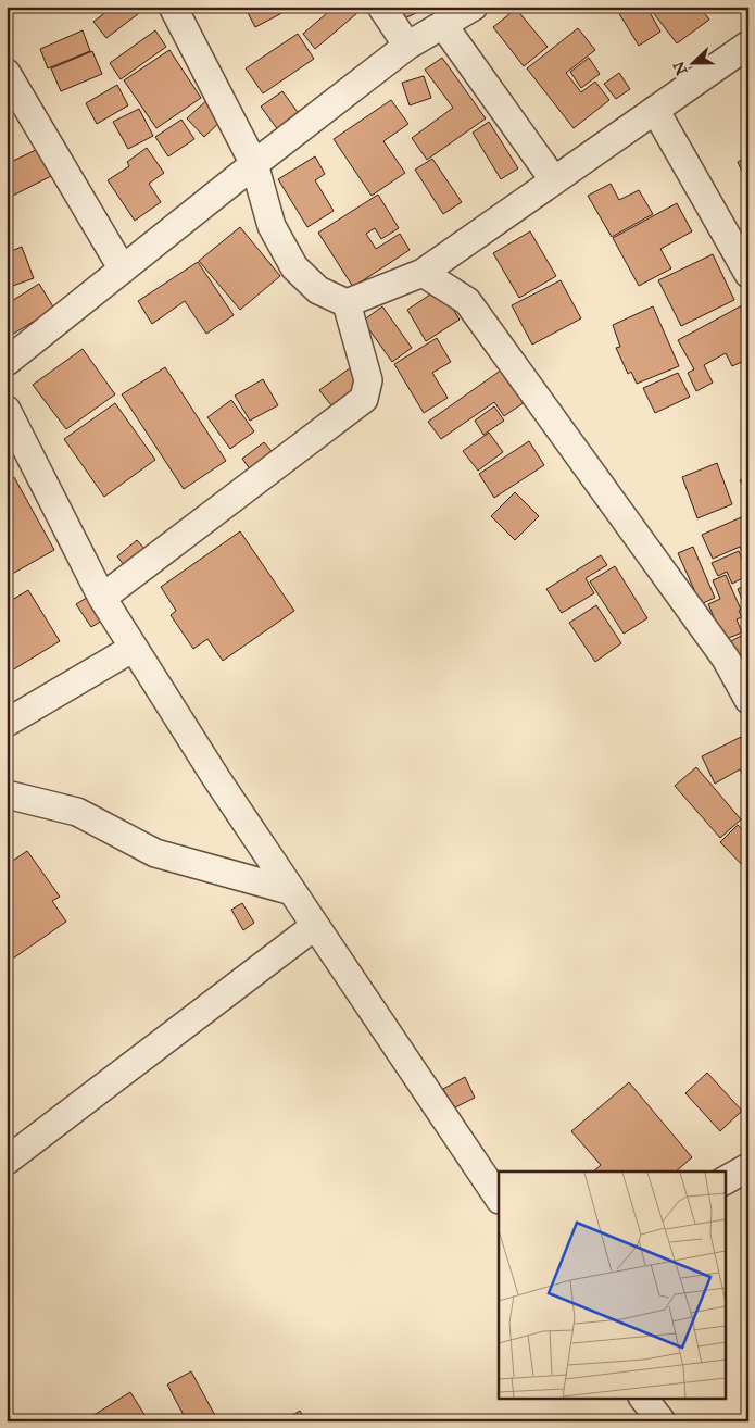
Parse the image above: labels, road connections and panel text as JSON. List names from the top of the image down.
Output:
{
  "north": "left"
}
